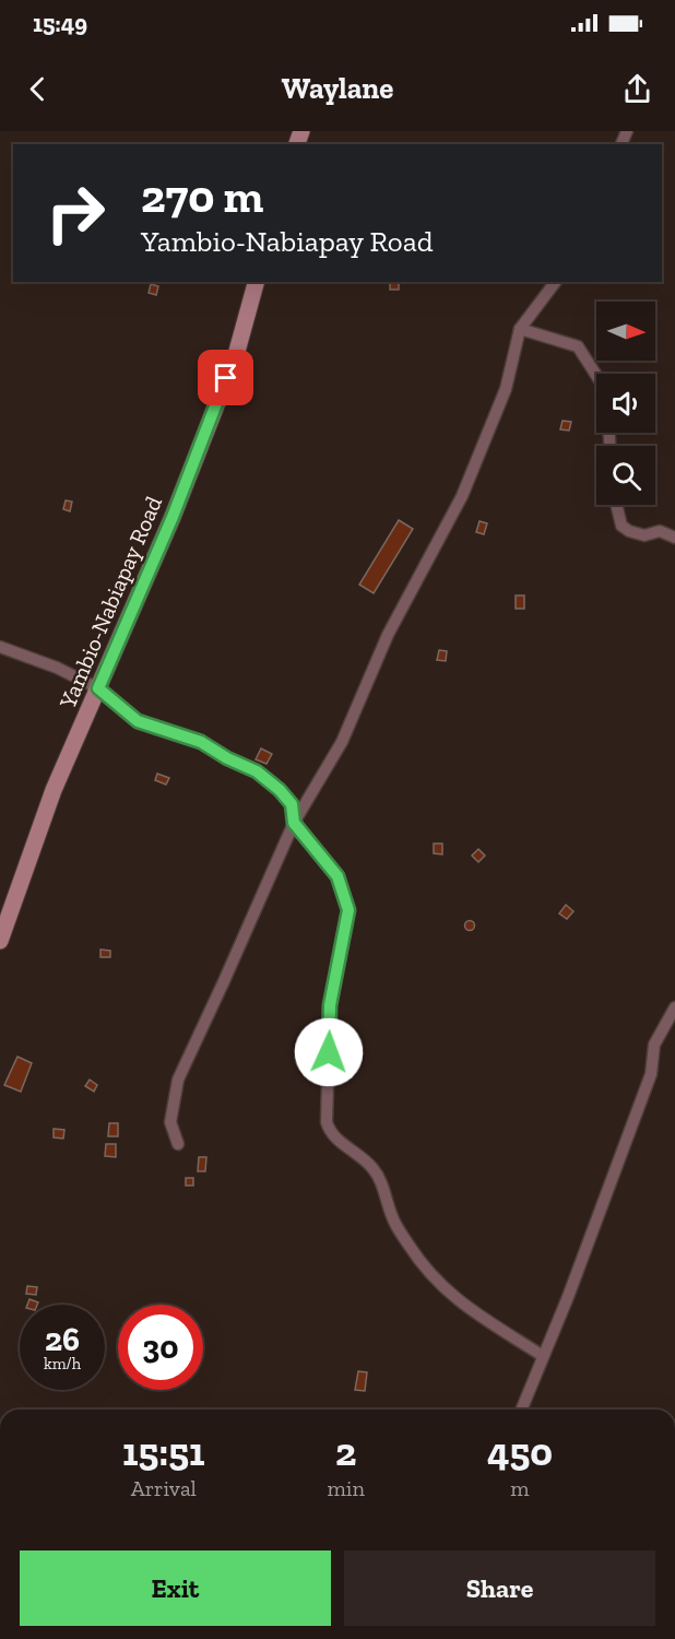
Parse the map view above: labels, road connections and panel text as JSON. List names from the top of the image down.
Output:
{
  "streets": {
    "main road": ["Yambio-Nabiapay Road"]
  },
  "north": "right",
  "page": {
    "status": "15:49",
    "header": "Waylane",
    "turn": ["270 m", "Yambio-Nabiapay Road"],
    "speed": "26 km/h",
    "limit": "30",
    "eta": [
      "15:51",
      "Arrival",
      "2",
      "min",
      "450",
      "m"
    ],
    "buttons": ["Exit", "Share"]
  }
}
